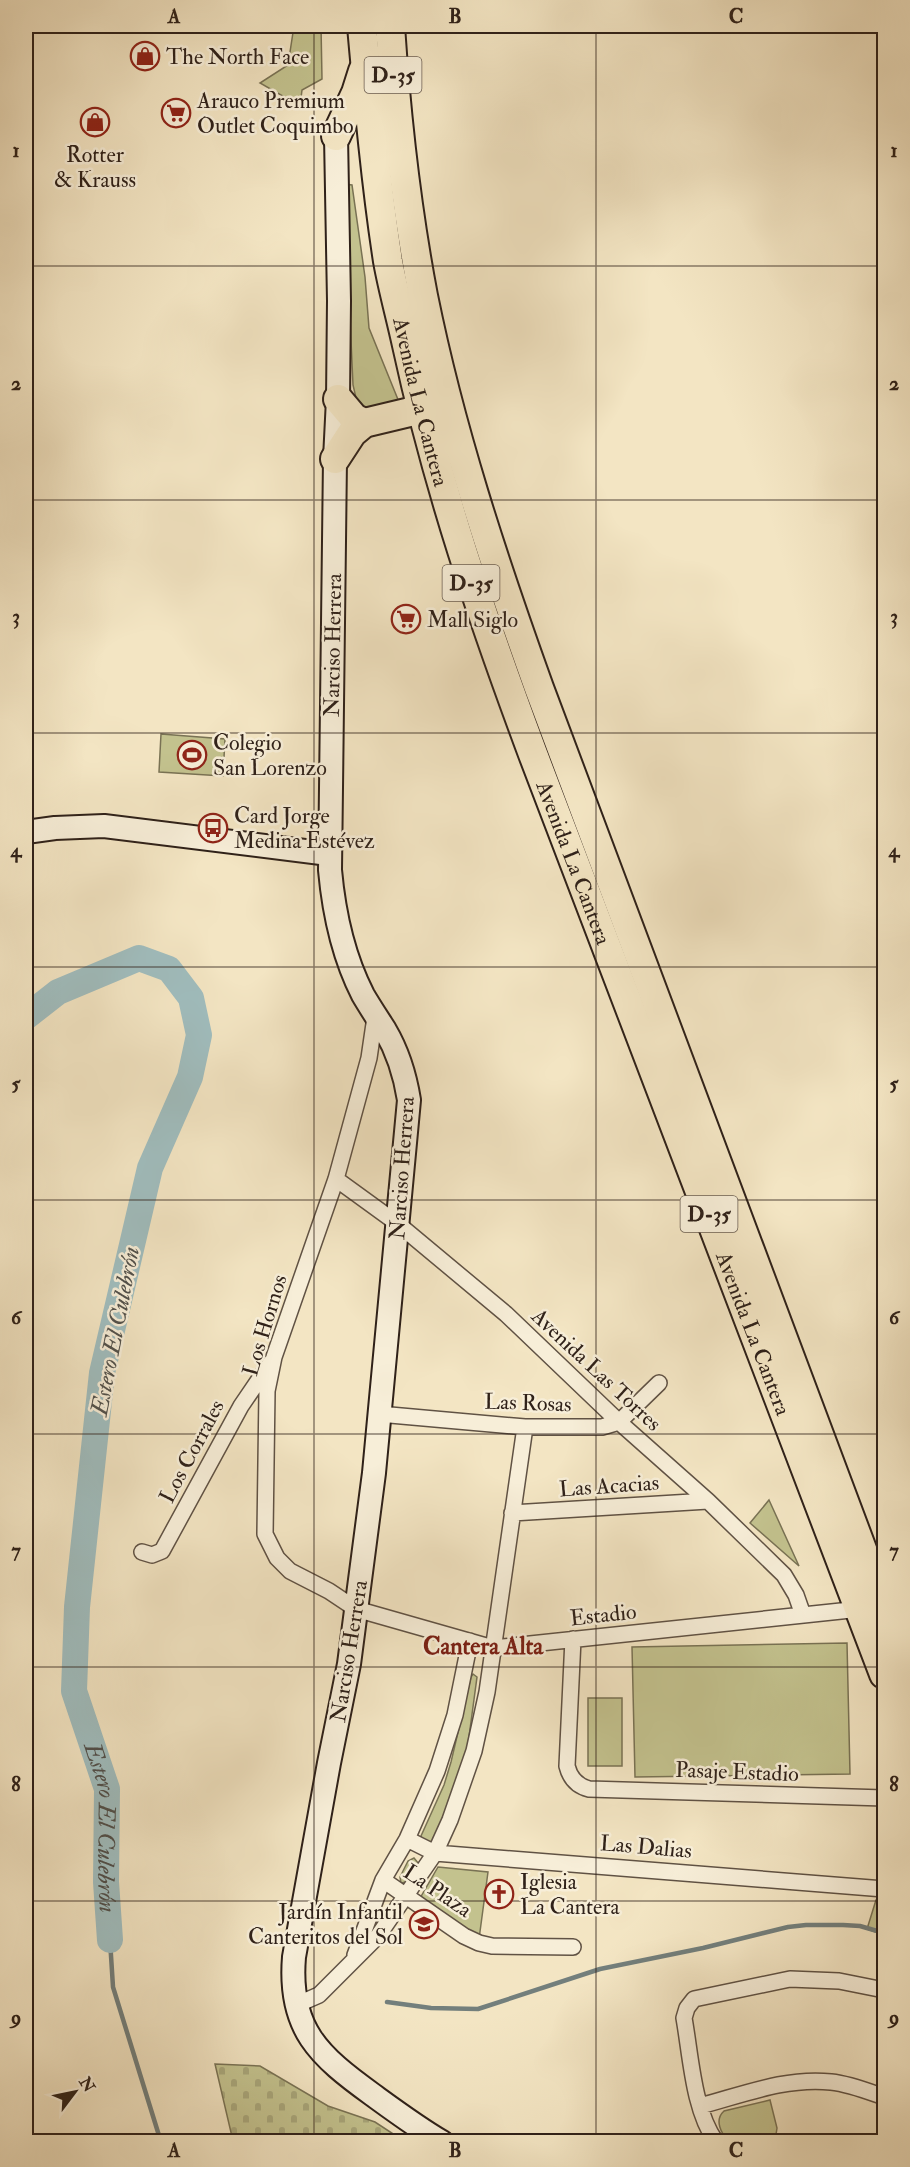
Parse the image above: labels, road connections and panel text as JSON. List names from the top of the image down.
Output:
{
  "streets": {
    "highway": ["D-35", "Avenida La Cantera"],
    "street": [
      "Narciso Herrera",
      "Los Hornos",
      "Avenida Las Torres",
      "Las Rosas",
      "Los Corrales",
      "Las Acacias",
      "Estadio",
      "Pasaje Estadio",
      "Las Dalias",
      "La Plaza"
    ]
  },
  "crossings": [
    ["Avenida La Cantera", "Estadio"],
    ["Narciso Herrera", "Los Hornos"],
    ["Narciso Herrera", "Avenida Las Torres"],
    ["Narciso Herrera", "Las Rosas"],
    ["Narciso Herrera", "Estadio"],
    ["Los Hornos", "Avenida Las Torres"],
    ["Los Hornos", "Los Corrales"],
    ["Los Hornos", "Estadio"],
    ["Avenida Las Torres", "Las Rosas"],
    ["Avenida Las Torres", "Las Acacias"],
    ["Avenida Las Torres", "Estadio"],
    ["Estadio", "Pasaje Estadio"]
  ],
  "districts": ["Cantera Alta"],
  "water": ["Estero El Culebrón"],
  "places": {
    "shop": ["The North Face", "Rotter & Krauss"],
    "supermarket": ["Arauco Premium Outlet Coquimbo", "Mall Siglo"],
    "sports": ["Colegio San Lorenzo"],
    "bus stop": ["Card Jorge Medina Estévez"],
    "church": ["Iglesia La Cantera"],
    "school or university": ["Jardín Infantil Canteritos del Sol"]
  },
  "north": "top right",
  "grid": {
    "columns": ["A", "B", "C"],
    "rows": [
      "1",
      "2",
      "3",
      "4",
      "5",
      "6",
      "7",
      "8",
      "9"
    ]
  }
}
